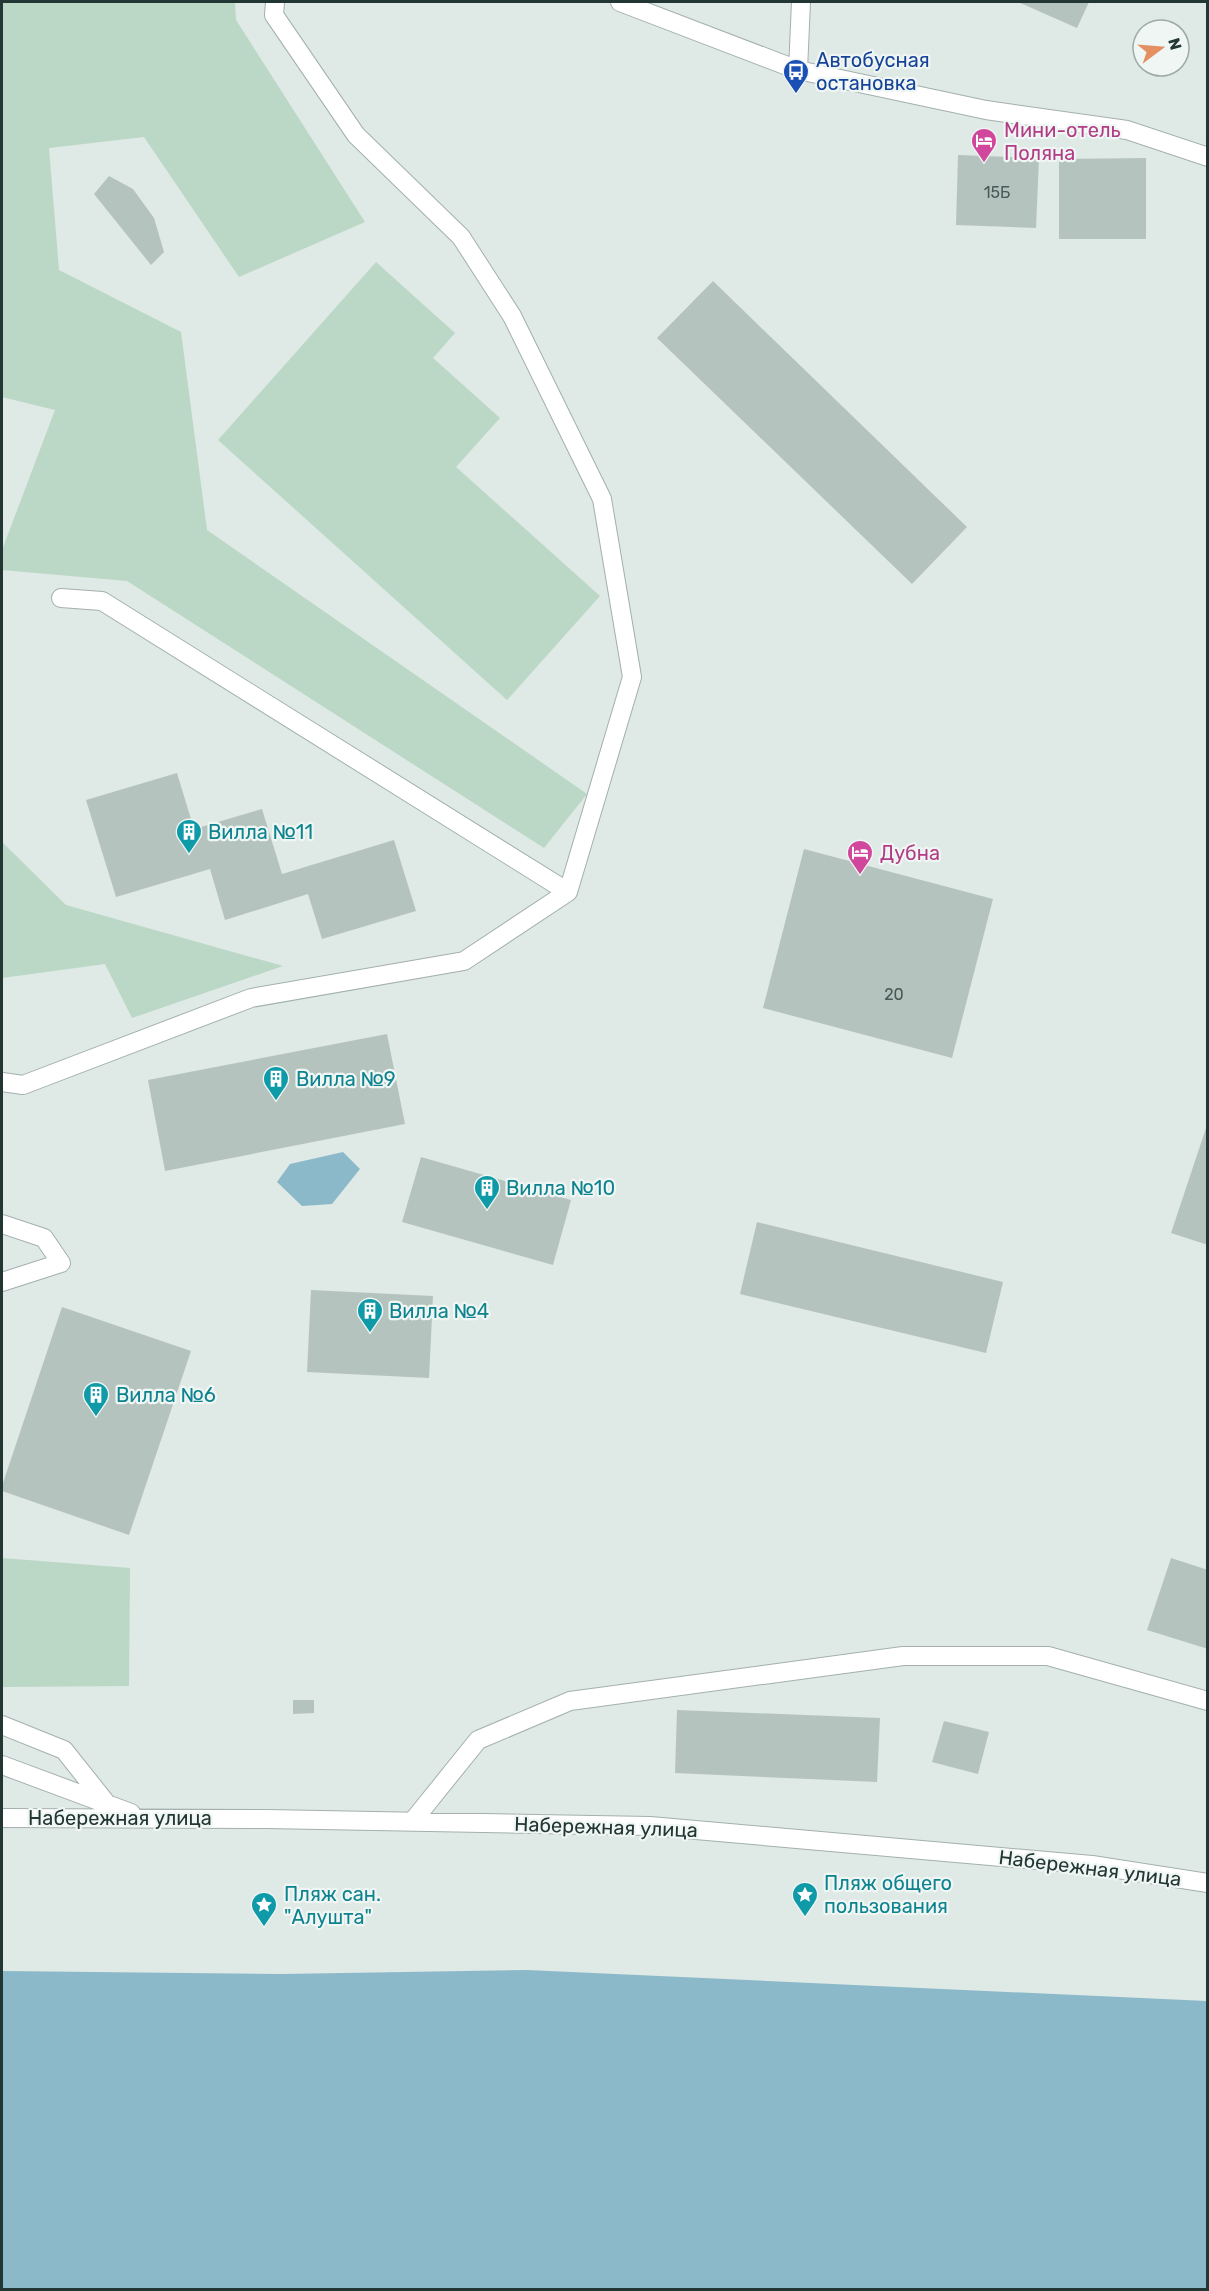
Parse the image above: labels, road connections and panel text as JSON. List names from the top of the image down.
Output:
{
  "streets": {
    "street": ["Набережная улица"]
  },
  "places": {
    "bus stop": ["Автобусная остановка"],
    "hotel": ["Мини-отель Поляна", "Дубна"],
    "building": [
      "Вилла №11",
      "Вилла №9",
      "Вилла №10",
      "Вилла №4",
      "Вилла №6"
    ],
    "place": ["Пляж общего пользования", "Пляж сан. \"Алушта\""]
  },
  "house_numbers": ["15Б", "20"],
  "north": "right"
}
